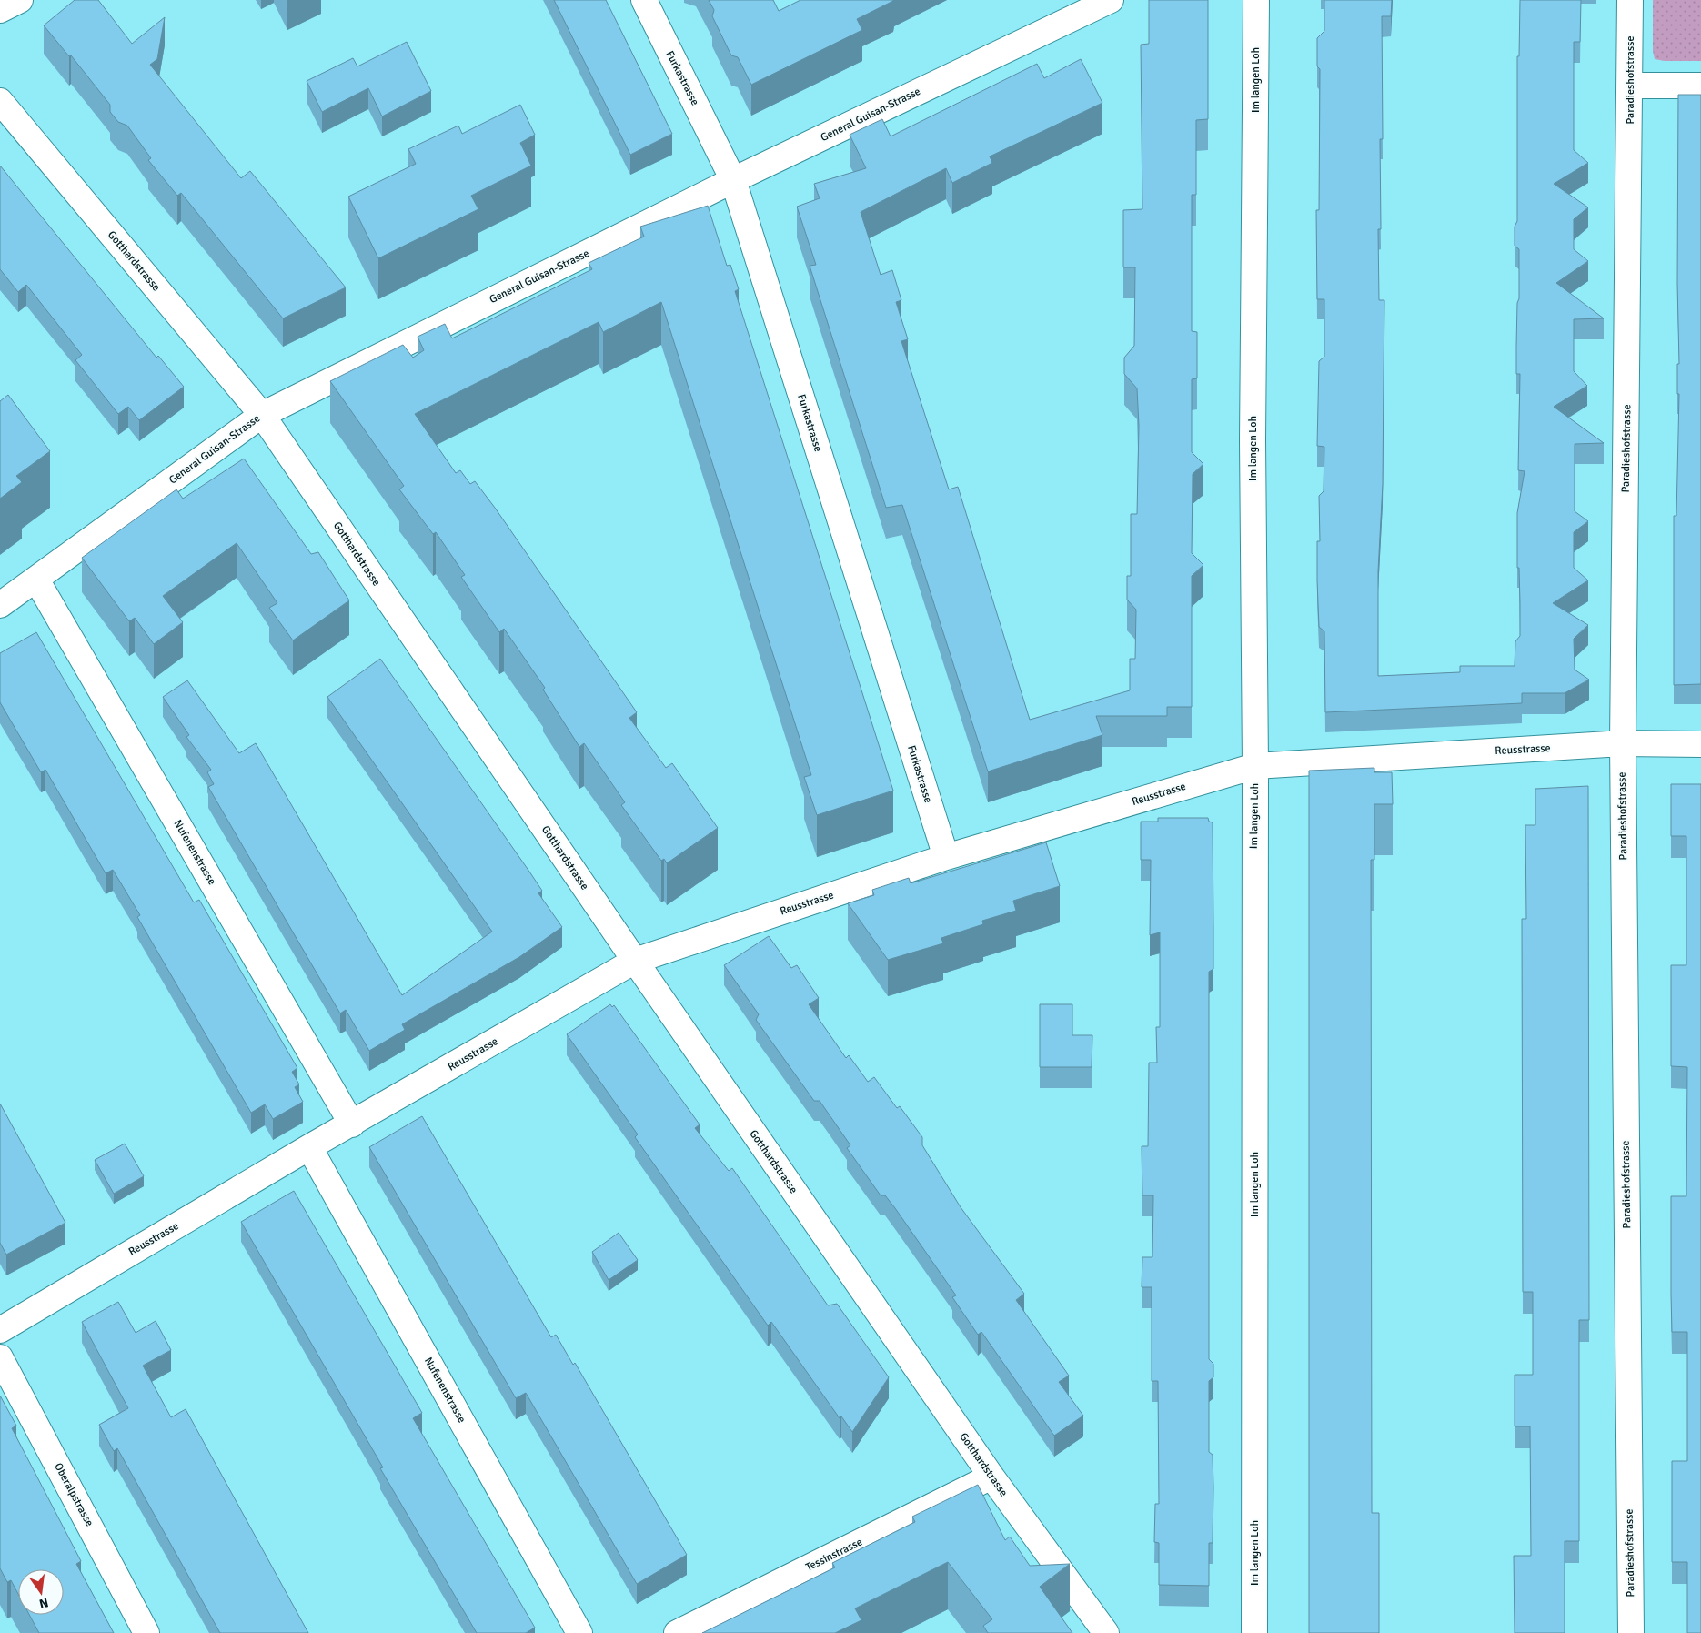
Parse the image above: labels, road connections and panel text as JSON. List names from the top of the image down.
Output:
{
  "streets": {
    "street": [
      "Furkastrasse",
      "Im langen Loh",
      "Paradieshofstrasse",
      "General Guisan-Strasse",
      "Gotthardstrasse",
      "Reusstrasse",
      "Nufenenstrasse",
      "Oberalpstrasse",
      "Tessinstrasse"
    ]
  },
  "crossings": [
    ["Furkastrasse", "General Guisan-Strasse"],
    ["Furkastrasse", "Reusstrasse"],
    ["Im langen Loh", "Reusstrasse"],
    ["Paradieshofstrasse", "Reusstrasse"],
    ["General Guisan-Strasse", "Gotthardstrasse"],
    ["General Guisan-Strasse", "Nufenenstrasse"],
    ["Gotthardstrasse", "Reusstrasse"],
    ["Gotthardstrasse", "Tessinstrasse"],
    ["Reusstrasse", "Nufenenstrasse"]
  ],
  "north": "bottom"
}
